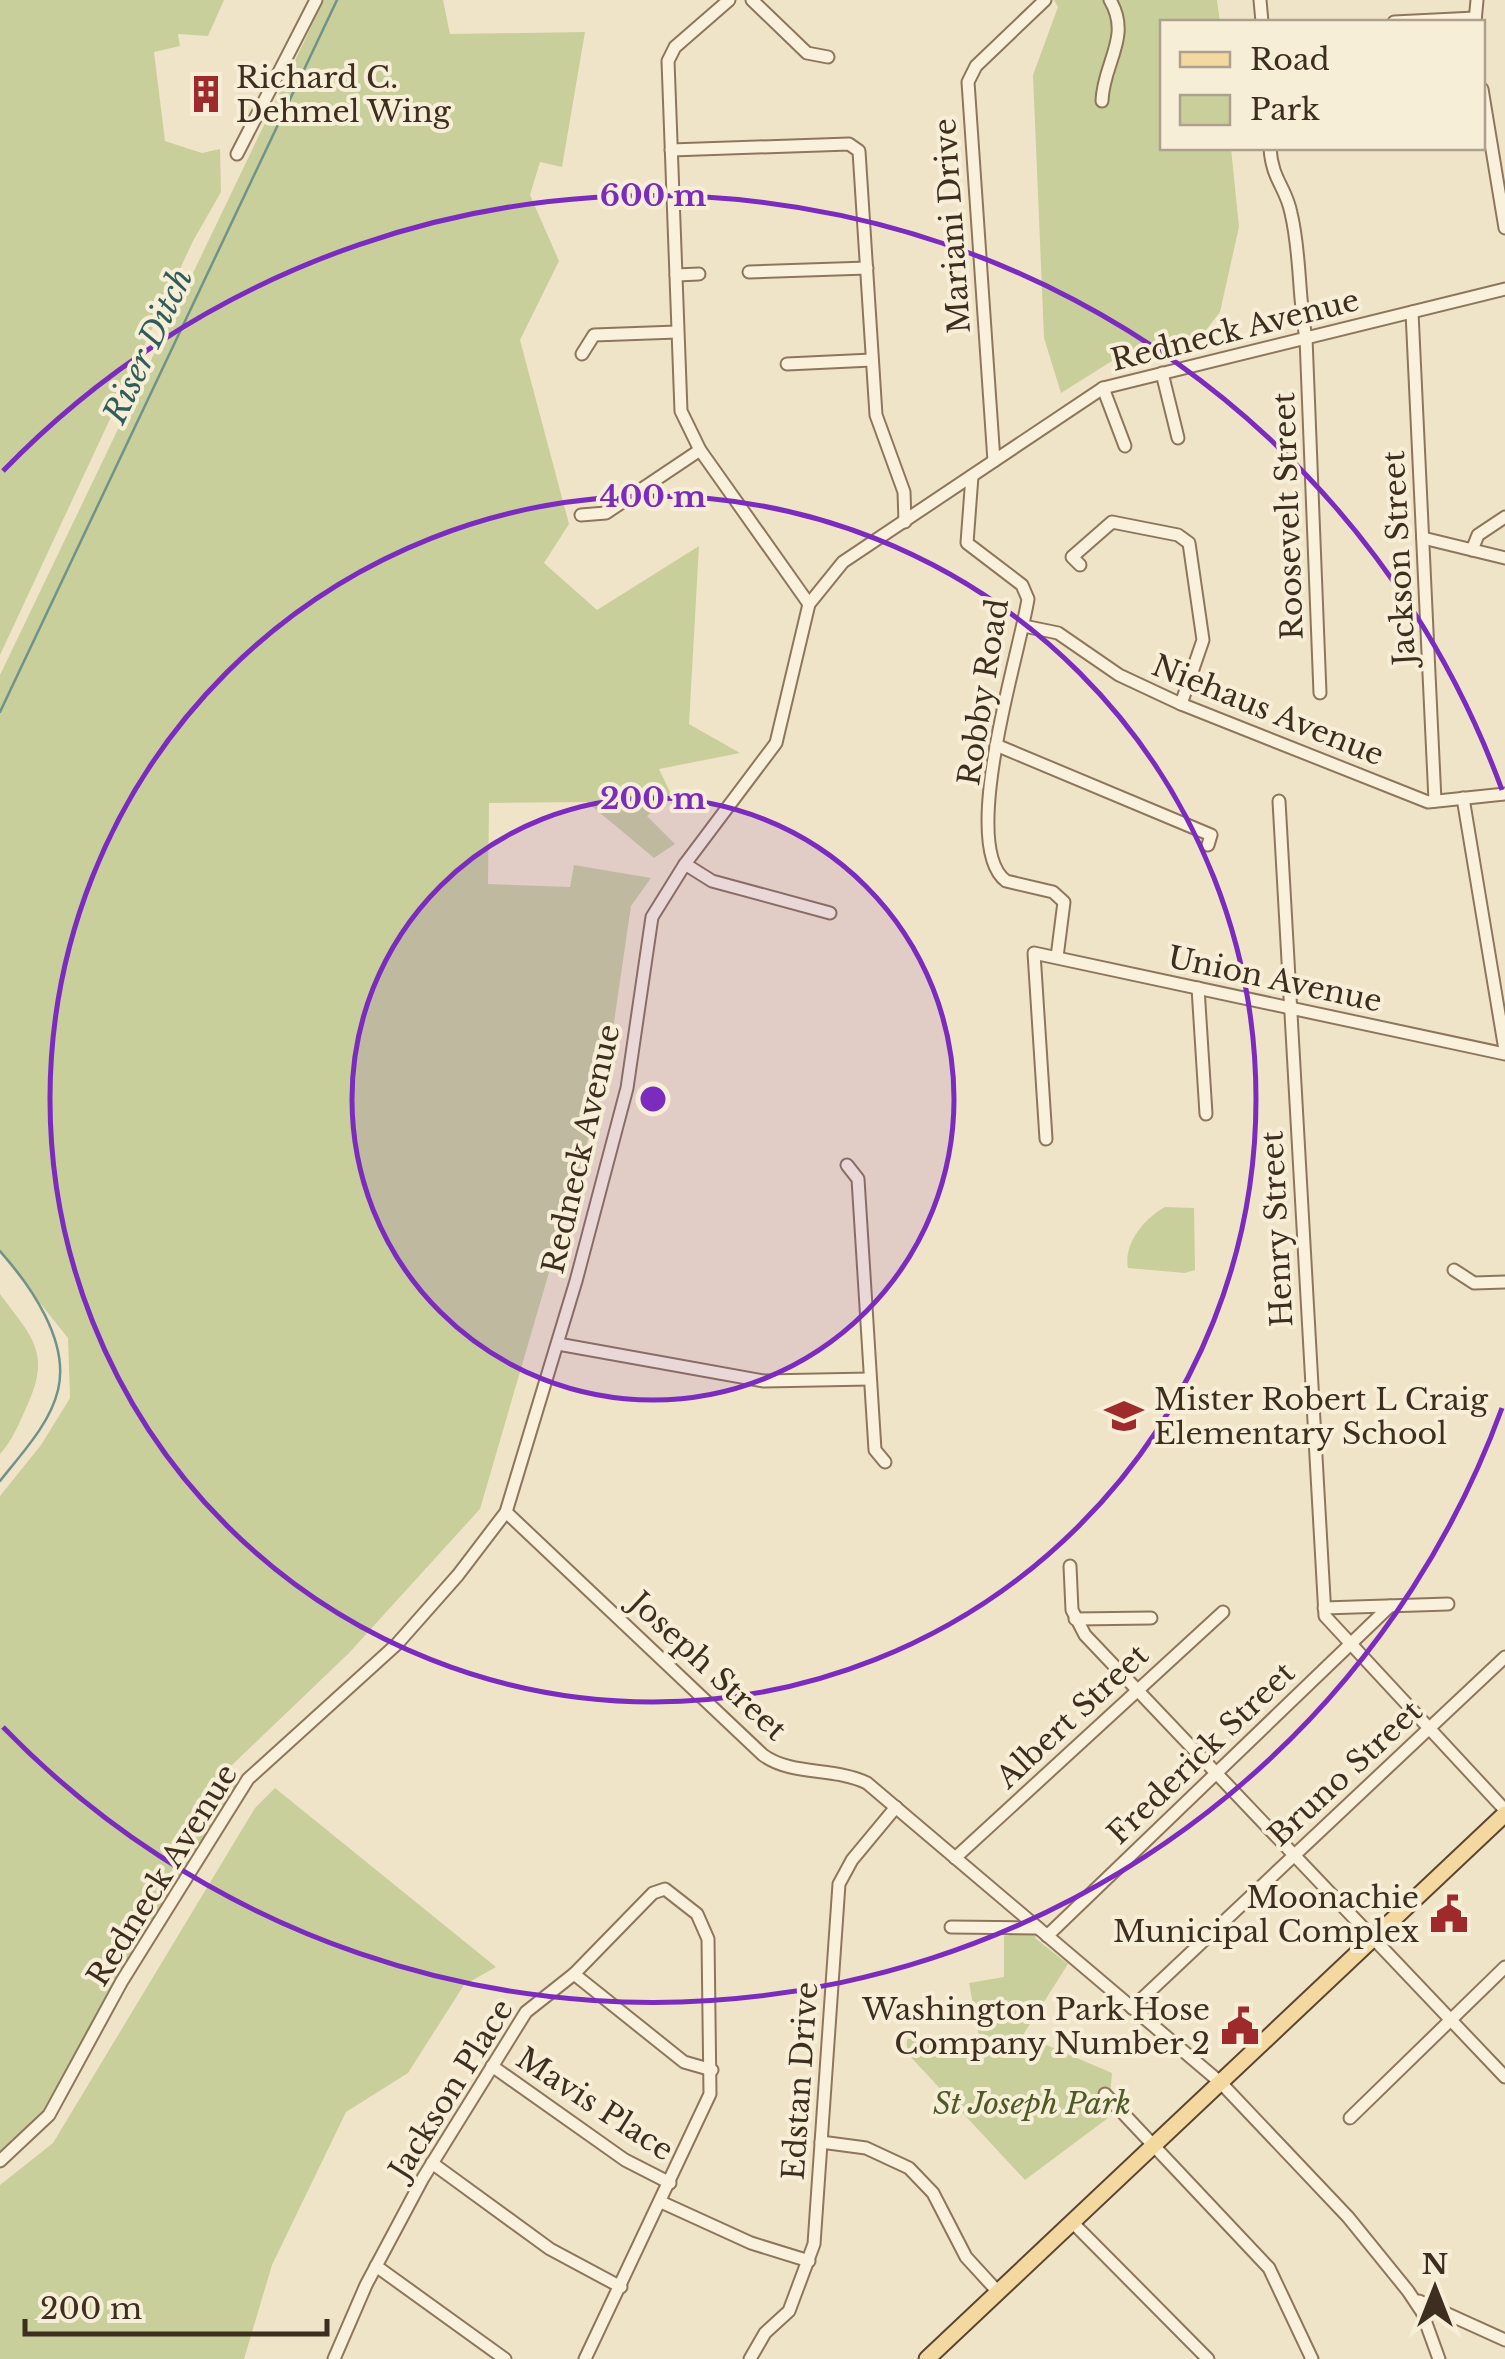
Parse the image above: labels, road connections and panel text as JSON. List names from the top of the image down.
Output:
{
  "streets": {
    "street": [
      "Mariani Drive",
      "Redneck Avenue",
      "Roosevelt Street",
      "Jackson Street",
      "Robby Road",
      "Niehaus Avenue",
      "Union Avenue",
      "Henry Street",
      "Joseph Street",
      "Albert Street",
      "Frederick Street",
      "Bruno Street",
      "Edstan Drive",
      "Jackson Place",
      "Mavis Place"
    ]
  },
  "crossings": [
    ["Mariani Drive", "Redneck Avenue"],
    ["Redneck Avenue", "Roosevelt Street"],
    ["Redneck Avenue", "Jackson Street"],
    ["Redneck Avenue", "Robby Road"],
    ["Redneck Avenue", "Joseph Street"],
    ["Jackson Street", "Niehaus Avenue"],
    ["Robby Road", "Niehaus Avenue"],
    ["Robby Road", "Union Avenue"],
    ["Union Avenue", "Henry Street"],
    ["Joseph Street", "Albert Street"],
    ["Joseph Street", "Frederick Street"],
    ["Joseph Street", "Bruno Street"],
    ["Joseph Street", "Edstan Drive"],
    ["Jackson Place", "Mavis Place"]
  ],
  "water": ["Riser Ditch"],
  "parks": ["St Joseph Park"],
  "places": {
    "building": ["Richard C. Dehmel Wing"],
    "school or university": ["Mister Robert L Craig Elementary School"],
    "public building": ["Moonachie Municipal Complex", "Washington Park Hose Company Number 2"]
  },
  "legend": ["Road", "Park"],
  "scale_bar": "200 m",
  "north": "top",
  "rings": ["600 m", "400 m", "200 m"]
}
